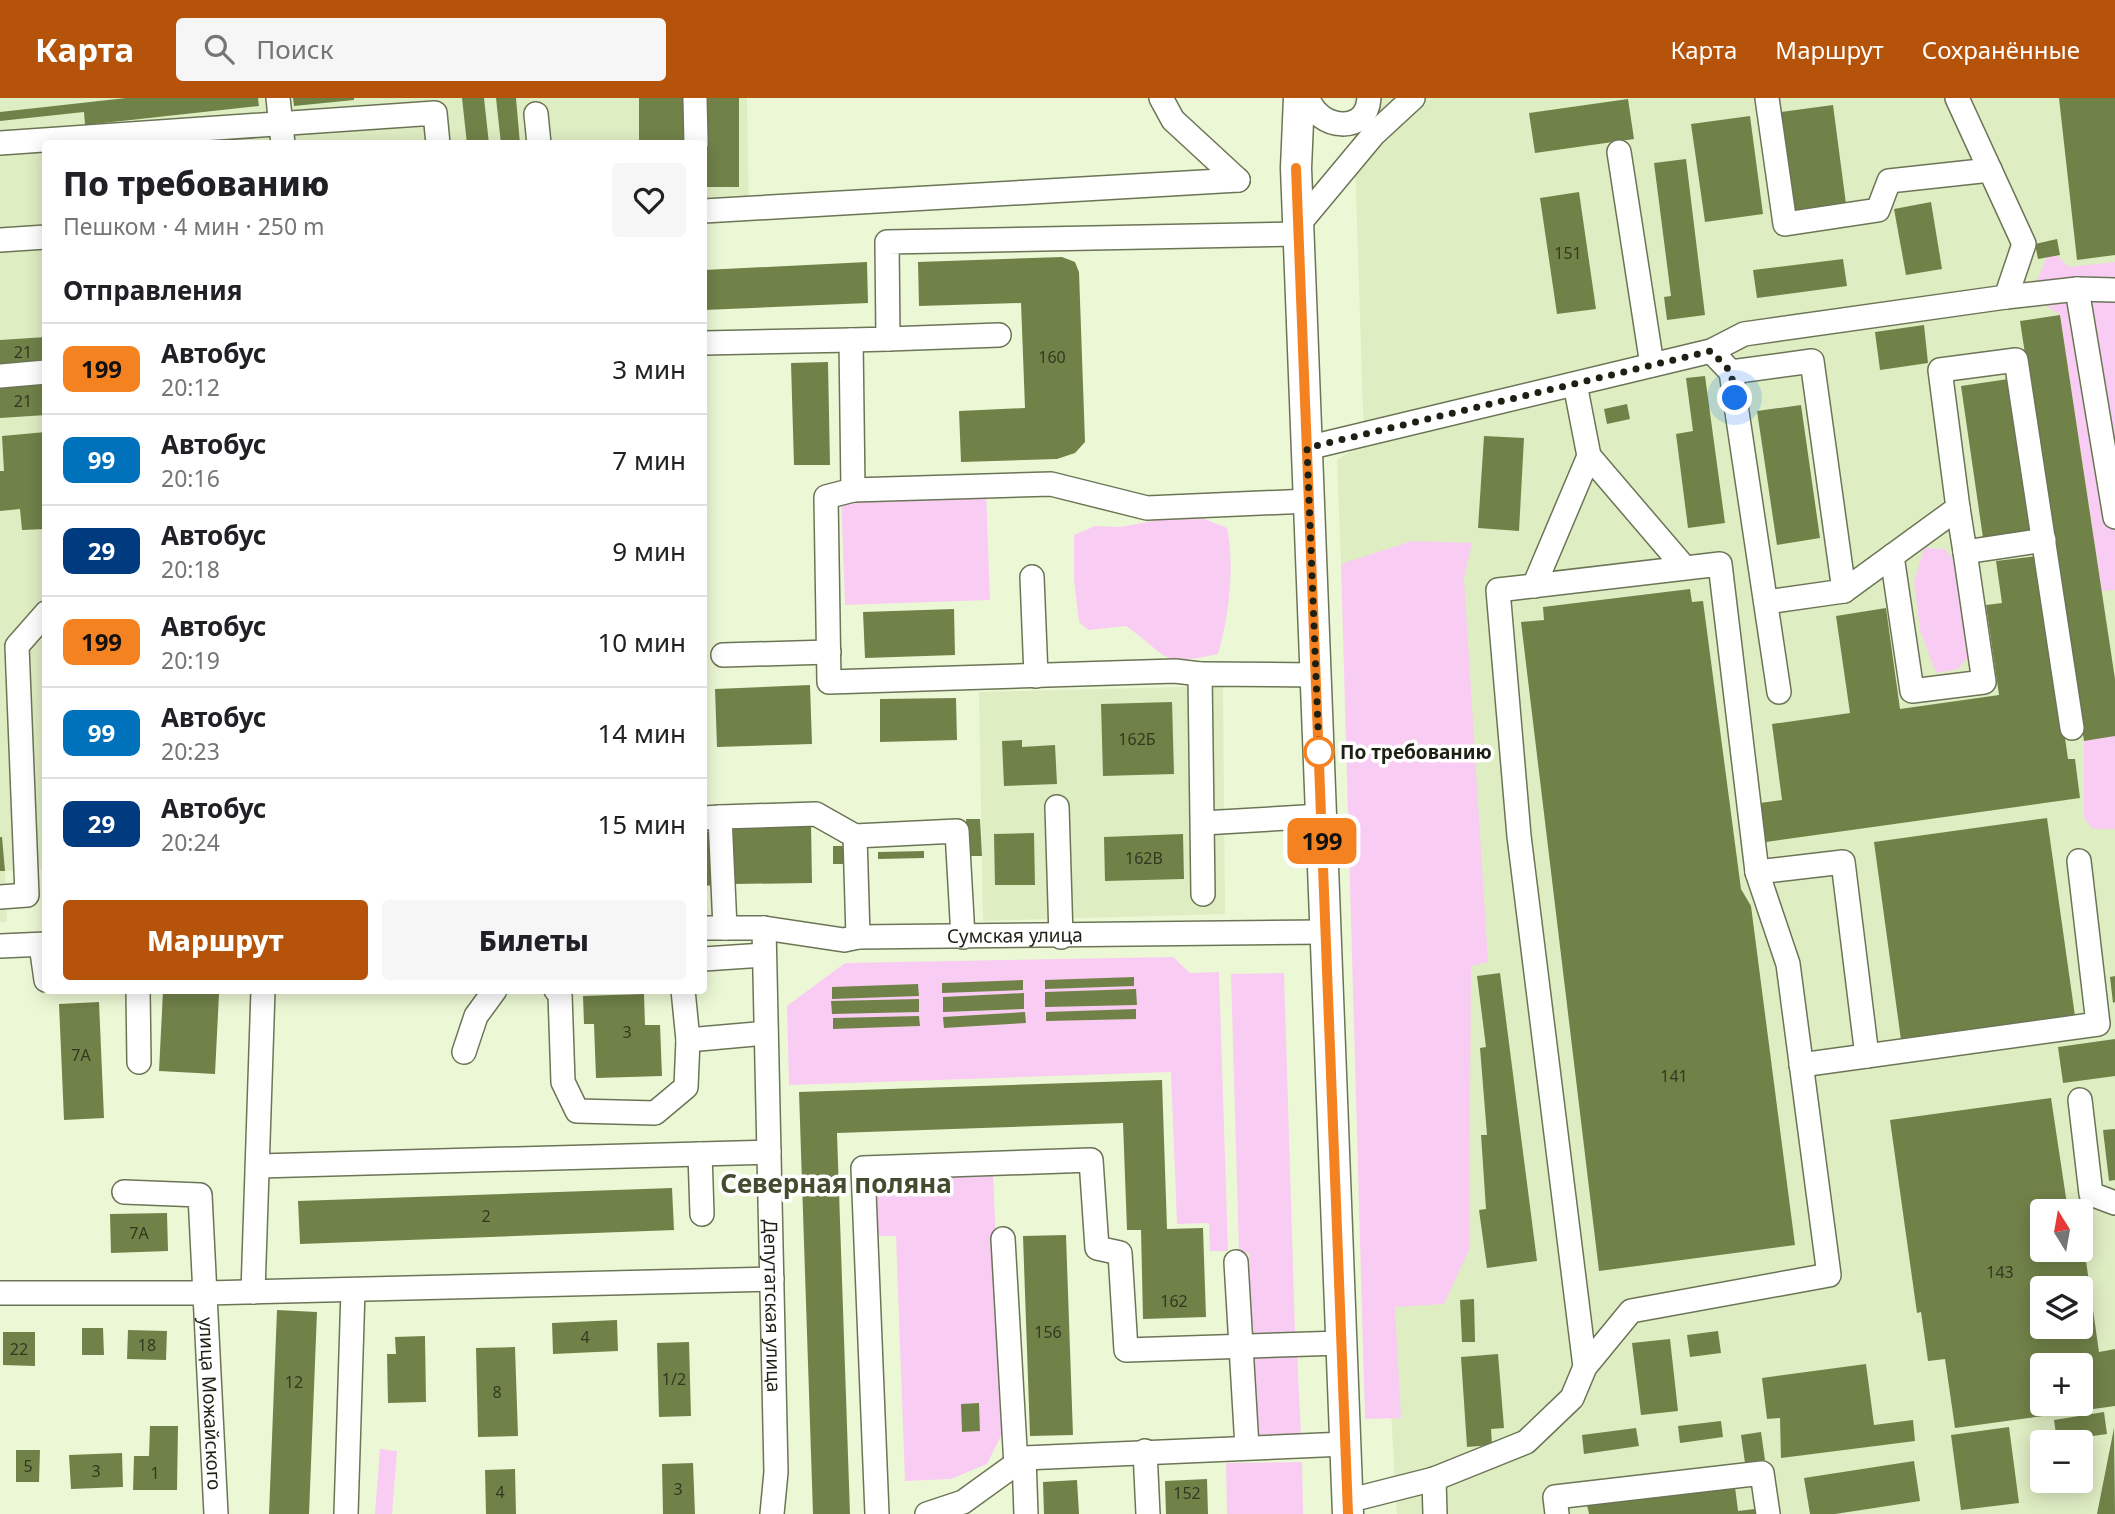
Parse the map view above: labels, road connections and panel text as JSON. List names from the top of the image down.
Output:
{
  "streets": {
    "street": ["Сумская улица", "Депутатская улица", "улица Можайского"]
  },
  "crossings": [
    ["Сумская улица", "Депутатская улица"]
  ],
  "districts": ["Северная поляна"],
  "places": ["По требованию"],
  "lines": ["bus line 199"],
  "house_numbers": [
    "151",
    "21",
    "160",
    "21",
    "162Б",
    "162В",
    "3",
    "7А",
    "141",
    "2",
    "7А",
    "143",
    "162",
    "156",
    "4",
    "18",
    "22",
    "1/2",
    "12",
    "8",
    "5",
    "3",
    "1",
    "3",
    "4",
    "152"
  ],
  "north": "top",
  "page": {
    "header": "Карта",
    "search": "Поиск",
    "nav": ["Карта", "Маршрут", "Сохранённые"],
    "on_map": "199",
    "heading": [
      ["По требованию", "Пешком · 4 мин · 250 m"],
      "Отправления"
    ],
    "list": [
      {
        "mark": "199",
        "name": "Автобус",
        "note": "20:12",
        "value": "3 мин"
      },
      {
        "mark": "99",
        "name": "Автобус",
        "note": "20:16",
        "value": "7 мин"
      },
      {
        "mark": "29",
        "name": "Автобус",
        "note": "20:18",
        "value": "9 мин"
      },
      {
        "mark": "199",
        "name": "Автобус",
        "note": "20:19",
        "value": "10 мин"
      },
      {
        "mark": "99",
        "name": "Автобус",
        "note": "20:23",
        "value": "14 мин"
      },
      {
        "mark": "29",
        "name": "Автобус",
        "note": "20:24",
        "value": "15 мин"
      }
    ],
    "buttons": ["Маршрут", "Билеты"],
    "map_buttons": ["+", "−"]
  }
}
